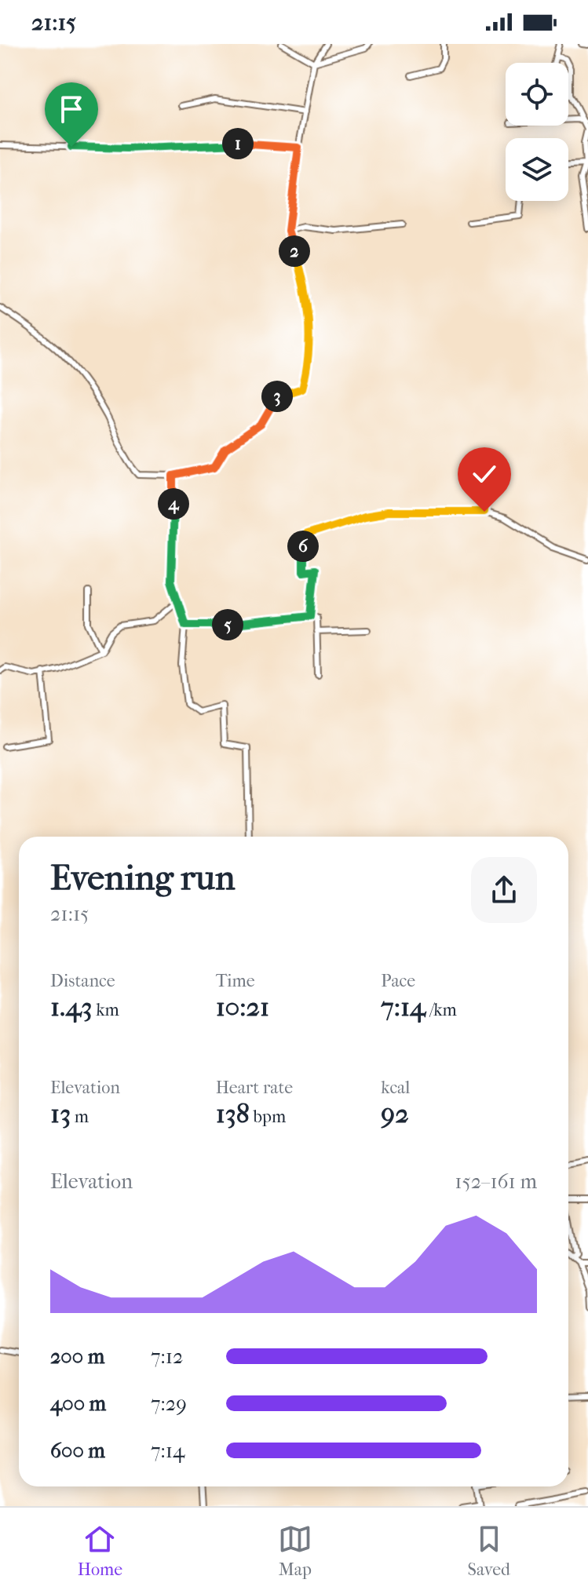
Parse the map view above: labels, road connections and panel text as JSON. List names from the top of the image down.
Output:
{
  "page": {
    "status": "21:15",
    "pins": [
      "1",
      "2",
      "3",
      "4",
      "6",
      "5"
    ],
    "heading": ["Evening run", "21:15"],
    "stats": [
      ["Distance", "1.43 km"],
      ["Time", "10:21"],
      ["Pace", "7:14 /km"],
      ["Elevation", "13 m"],
      ["Heart rate", "138 bpm"],
      ["kcal", "92"]
    ],
    "chart": ["Elevation", "152–161 m"],
    "list": [
      {
        "name": "200 m",
        "note": "7:12"
      },
      {
        "name": "400 m",
        "note": "7:29"
      },
      {
        "name": "600 m",
        "note": "7:14"
      }
    ],
    "tabs": ["Home", "Map", "Saved"]
  }
}
